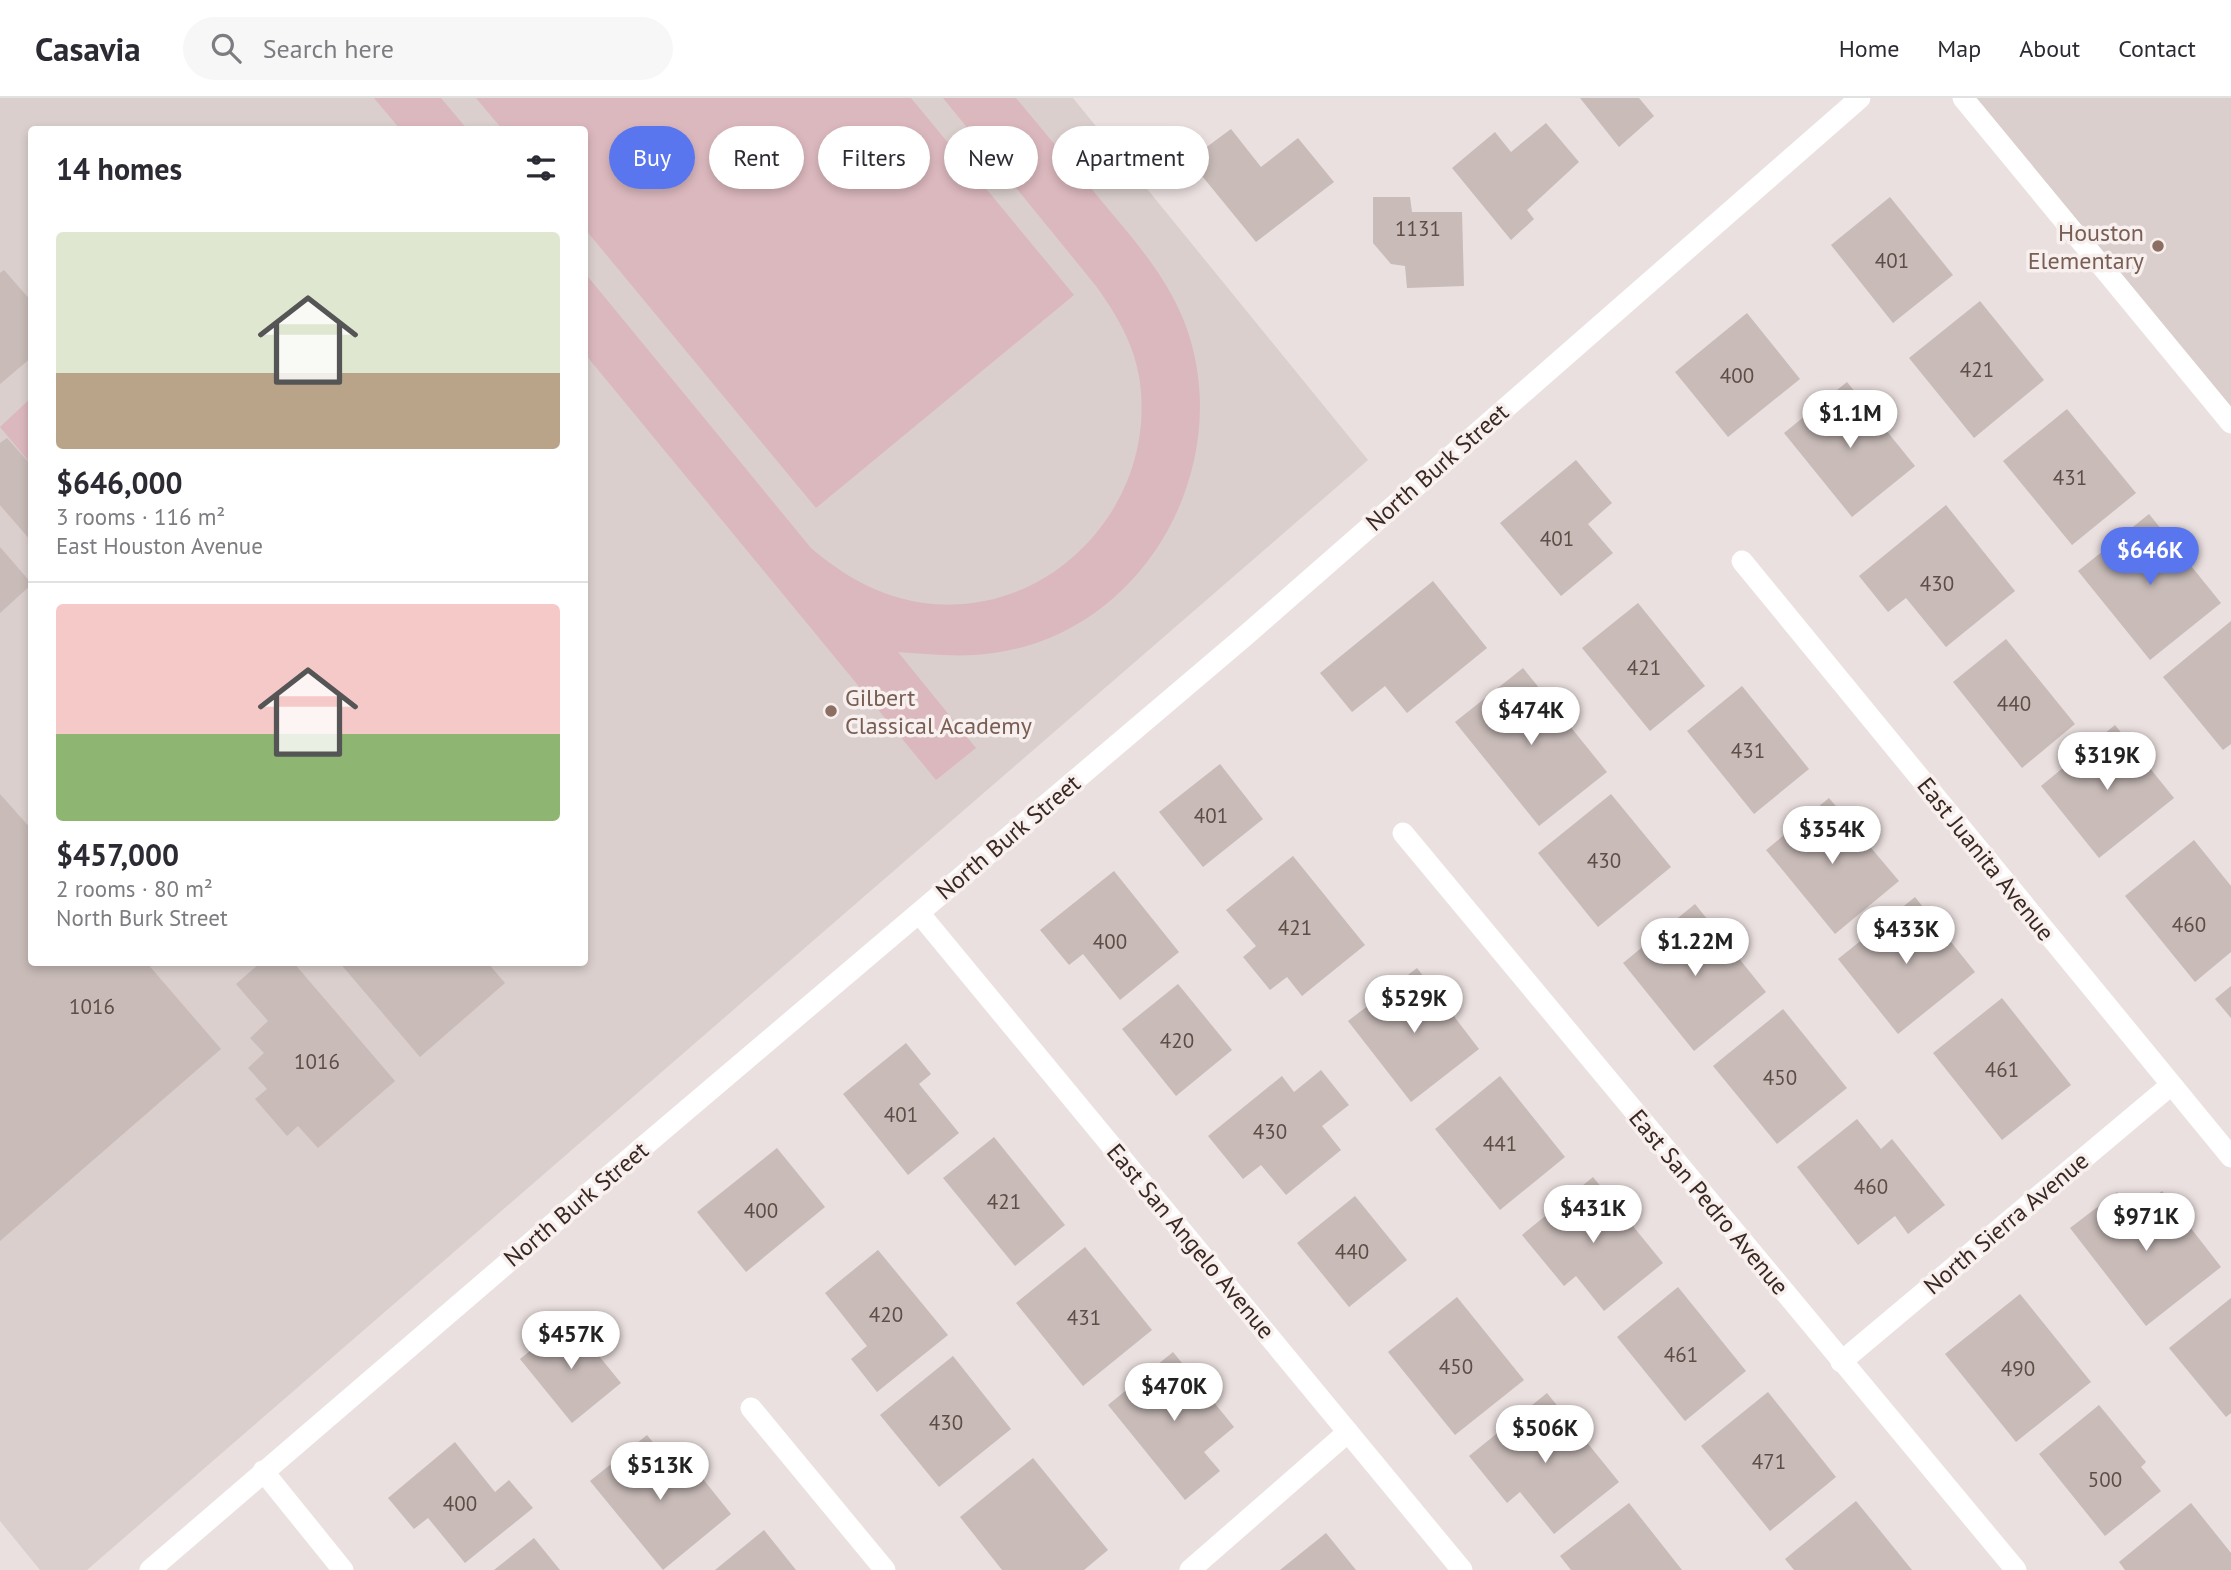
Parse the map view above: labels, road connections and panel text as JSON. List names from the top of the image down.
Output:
{
  "streets": {
    "street": [
      "North Burk Street",
      "East Juanita Avenue",
      "East San Pedro Avenue",
      "North Sierra Avenue",
      "East San Angelo Avenue"
    ]
  },
  "crossings": [
    ["North Burk Street", "East San Angelo Avenue"],
    ["East Juanita Avenue", "North Sierra Avenue"],
    ["East San Pedro Avenue", "North Sierra Avenue"]
  ],
  "places": ["Houston Elementary", "Gilbert Classical Academy"],
  "house_numbers": [
    "1131",
    "401",
    "421",
    "400",
    "431",
    "401",
    "430",
    "421",
    "440",
    "431",
    "401",
    "430",
    "460",
    "421",
    "400",
    "1016",
    "420",
    "1016",
    "461",
    "450",
    "401",
    "430",
    "441",
    "460",
    "421",
    "400",
    "440",
    "420",
    "431",
    "461",
    "450",
    "490",
    "430",
    "471",
    "500",
    "400"
  ],
  "page": {
    "header": "Casavia",
    "search": "Search here",
    "nav": [
      "Home",
      "Map",
      "About",
      "Contact"
    ],
    "chip": [
      "Buy",
      "Rent",
      "Filters",
      "New",
      "Apartment"
    ],
    "heading": "14 homes",
    "list": [
      {
        "name": "$646,000",
        "note": "3 rooms · 116 m² · East Houston Avenue"
      },
      {
        "name": "$457,000",
        "note": "2 rooms · 80 m² · North Burk Street"
      }
    ],
    "price": [
      "$1.1M",
      "$646K",
      "$474K",
      "$319K",
      "$354K",
      "$433K",
      "$1.22M",
      "$529K",
      "$431K",
      "$971K",
      "$457K",
      "$470K",
      "$506K",
      "$513K"
    ]
  }
}
